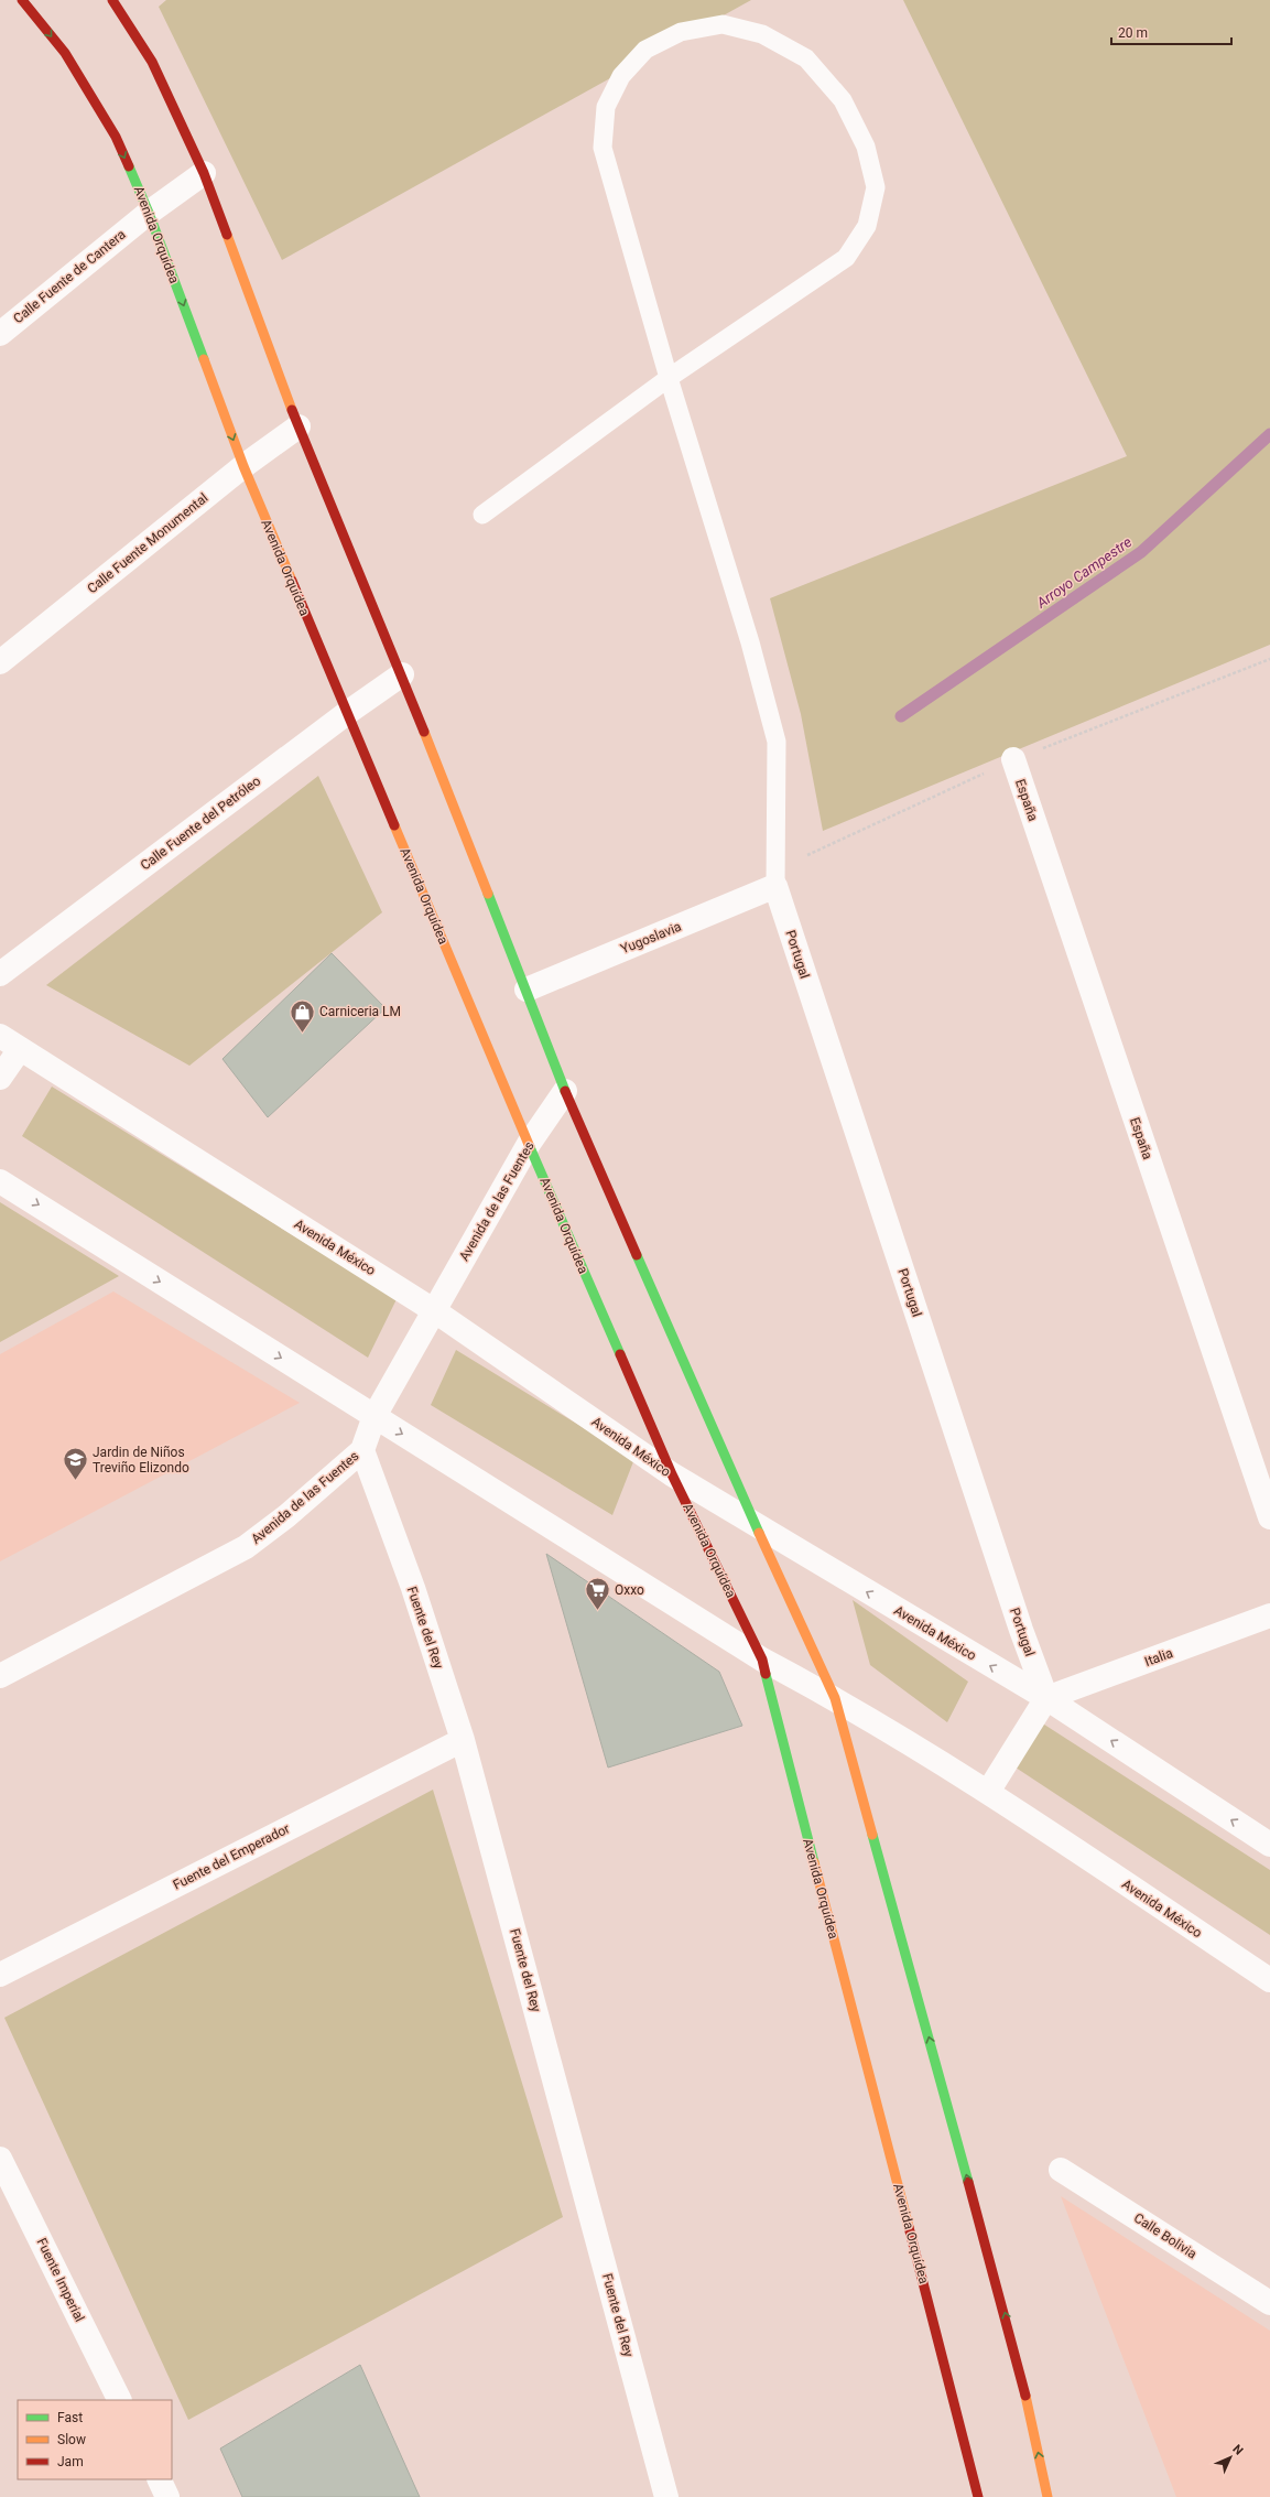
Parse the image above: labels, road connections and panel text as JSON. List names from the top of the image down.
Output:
{
  "streets": {
    "street": [
      "Avenida Orquídea",
      "Calle Fuente de Cantera",
      "Calle Fuente Monumental",
      "España",
      "Calle Fuente del Petróleo",
      "Yugoslavia",
      "Portugal",
      "Avenida de las Fuentes",
      "Avenida México",
      "Fuente del Rey",
      "Italia",
      "Fuente del Emperador",
      "Calle Bolivia",
      "Fuente Imperial"
    ]
  },
  "crossings": [
    ["Avenida Orquídea", "Calle Fuente de Cantera"],
    ["Avenida Orquídea", "Calle Fuente Monumental"],
    ["Avenida Orquídea", "Calle Fuente del Petróleo"],
    ["Avenida Orquídea", "Avenida de las Fuentes"],
    ["Avenida Orquídea", "Avenida México"],
    ["Yugoslavia", "Portugal"],
    ["Portugal", "Avenida México"],
    ["Portugal", "Italia"],
    ["Avenida de las Fuentes", "Avenida México"],
    ["Avenida de las Fuentes", "Fuente del Rey"],
    ["Avenida México", "Italia"],
    ["Fuente del Rey", "Fuente del Emperador"]
  ],
  "water": ["Arroyo Campestre"],
  "places": {
    "shop": ["Carniceria LM"],
    "school or university": ["Jardin de Niños Treviño Elizondo"],
    "supermarket": ["Oxxo"]
  },
  "legend": ["Fast", "Slow", "Jam"],
  "scale_bar": "20 m",
  "north": "top right"
}
